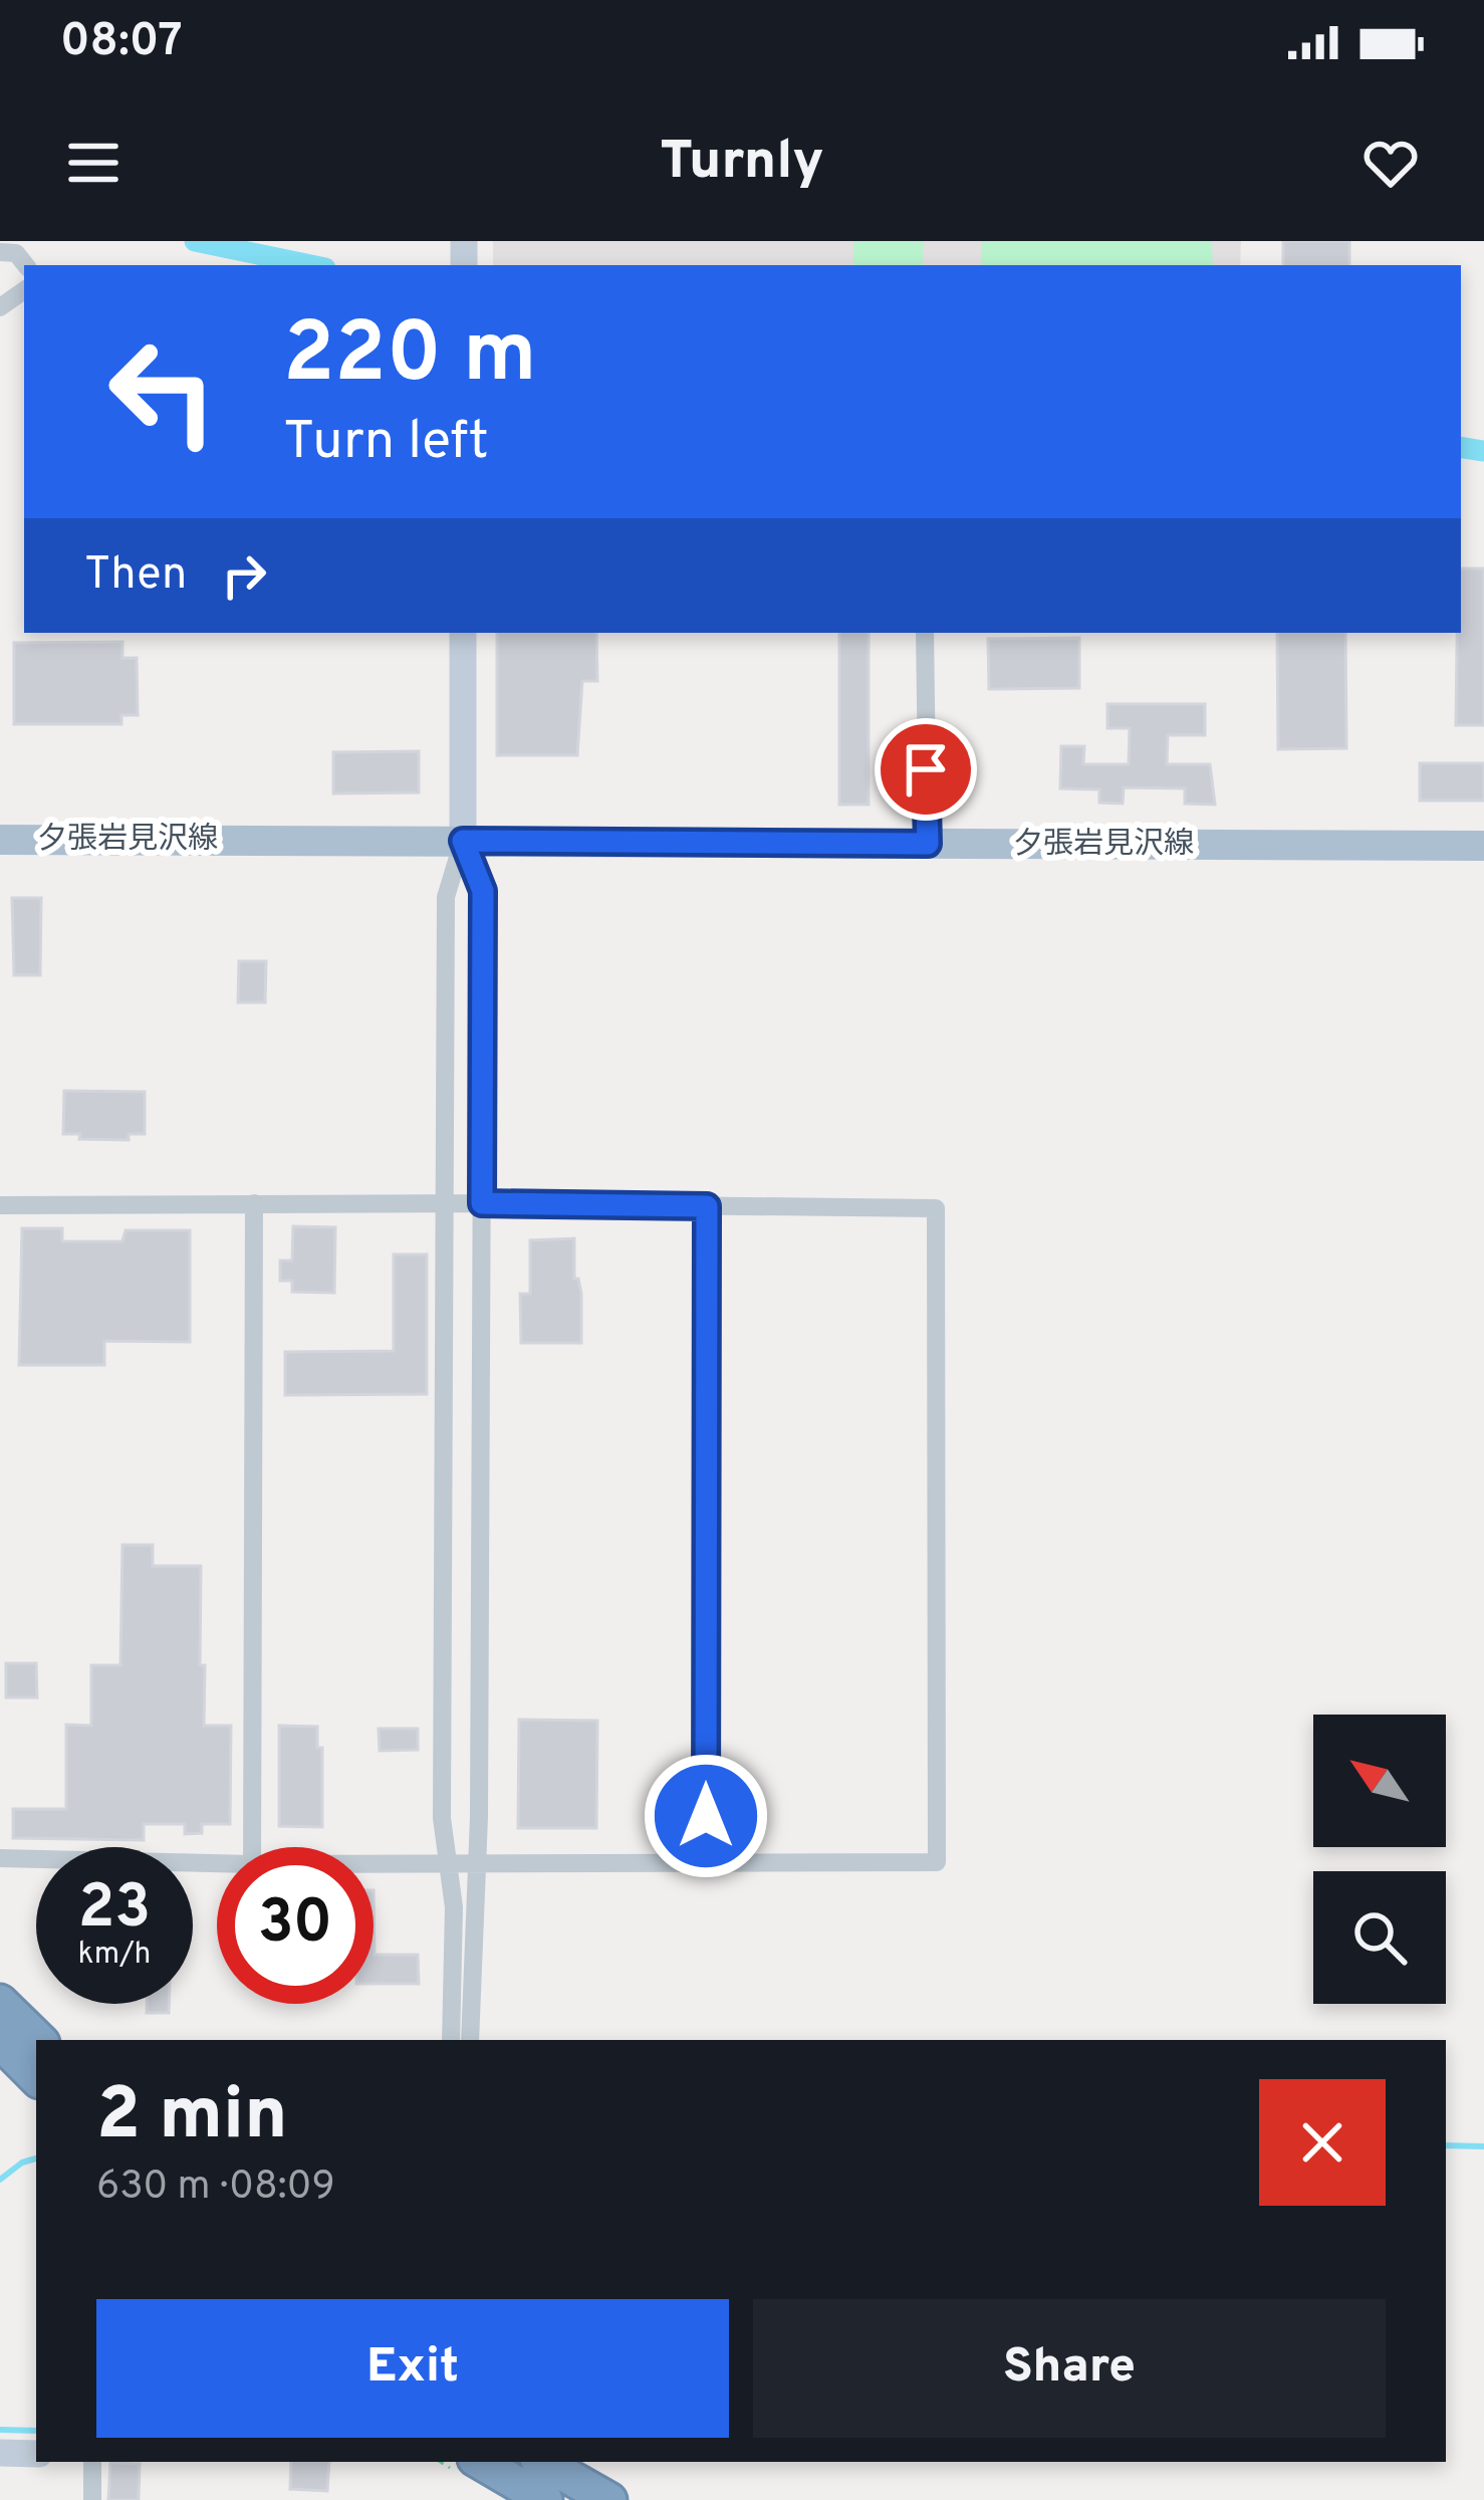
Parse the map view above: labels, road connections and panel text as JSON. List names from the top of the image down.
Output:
{
  "streets": {
    "main road": ["夕張岩見沢線"]
  },
  "north": "top left",
  "page": {
    "status": "08:07",
    "header": "Turnly",
    "turn": ["220 m", "Turn left"],
    "then": "Then",
    "speed": "23 km/h",
    "limit": "30",
    "heading": ["2 min", "630 m · 08:09"],
    "buttons": ["Exit", "Share"]
  }
}
